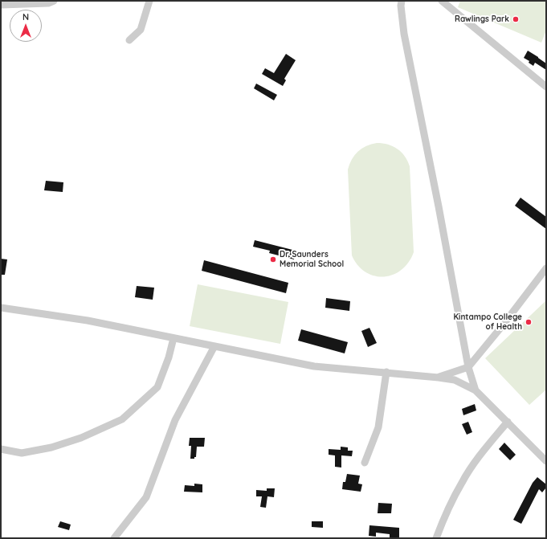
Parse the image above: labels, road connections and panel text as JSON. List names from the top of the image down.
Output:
{
  "places": ["Rawlings Park", "Dr. Saunders Memorial School", "Kintampo College of Health"],
  "north": "top"
}
